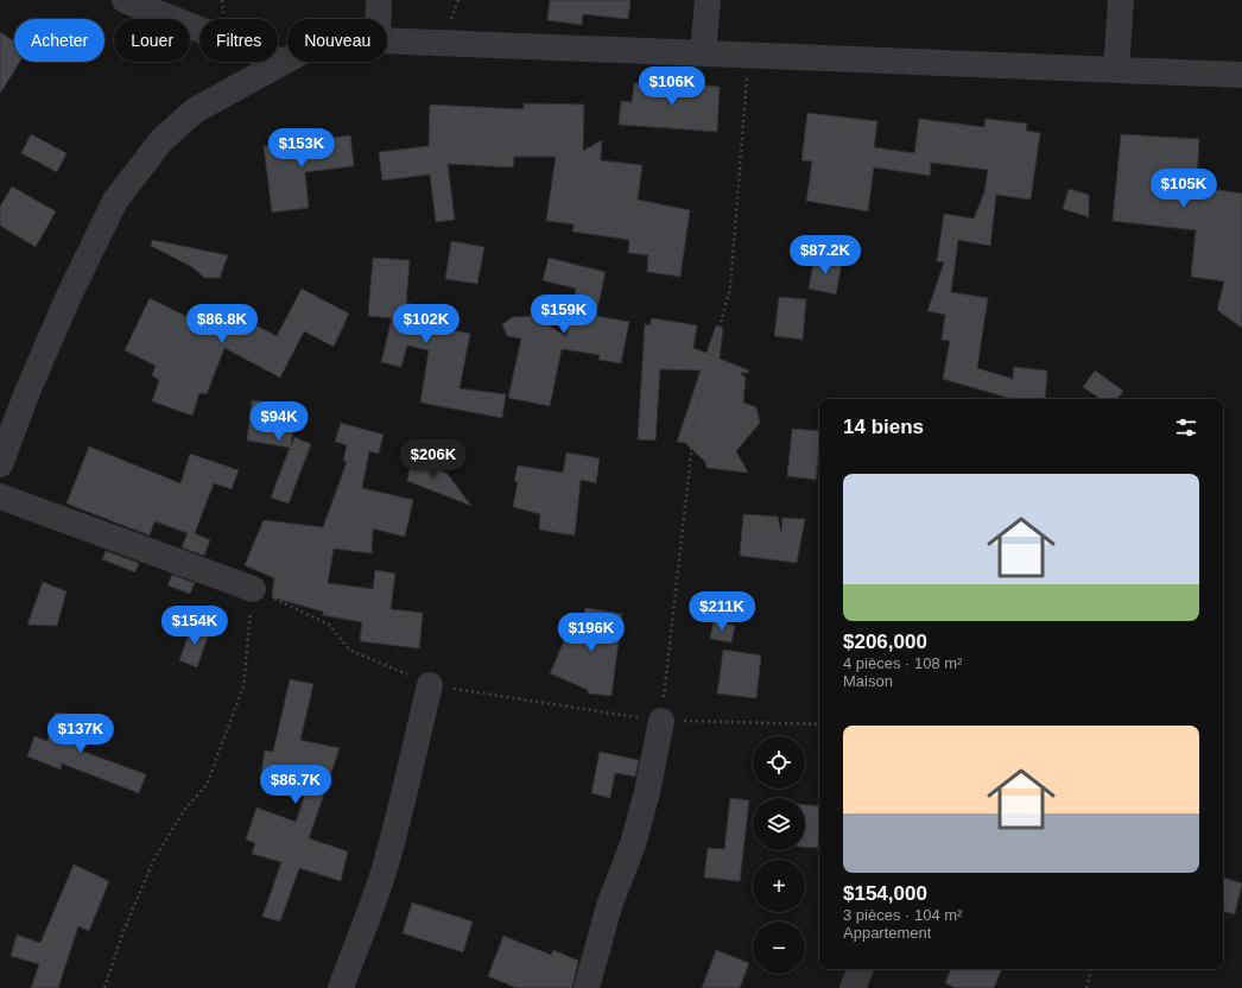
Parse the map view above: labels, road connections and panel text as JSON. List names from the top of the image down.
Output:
{
  "page": {
    "chip": [
      "Acheter",
      "Louer",
      "Filtres",
      "Nouveau"
    ],
    "price": [
      "$106K",
      "$153K",
      "$105K",
      "$87.2K",
      "$159K",
      "$86.8K",
      "$102K",
      "$94K",
      "$206K",
      "$211K",
      "$154K",
      "$196K",
      "$137K",
      "$86.7K"
    ],
    "heading": "14 biens",
    "list": [
      {
        "name": "$206,000",
        "note": "4 pièces · 108 m² · Maison"
      },
      {
        "name": "$154,000",
        "note": "3 pièces · 104 m² · Appartement"
      }
    ],
    "map_buttons": ["+", "−"]
  }
}
